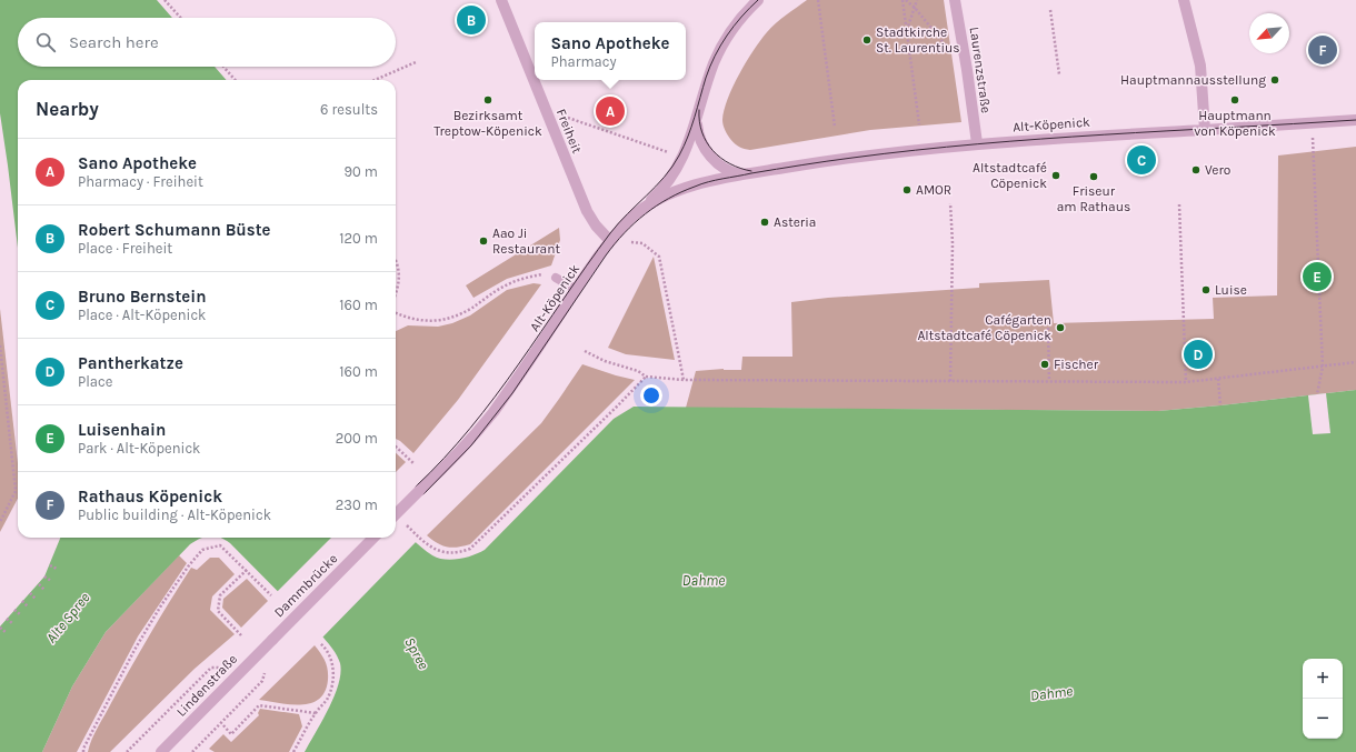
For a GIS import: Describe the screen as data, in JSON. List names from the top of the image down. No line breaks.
{"streets":{"street":["Laurenzstraße","Alt-Köpenick","Freiheit","Dammbrücke","Lindenstraße"]},"crossings":[["Laurenzstraße","Alt-Köpenick"],["Alt-Köpenick","Freiheit"],["Dammbrücke","Lindenstraße"]],"water":["Dahme","Alte Spree","Spree"],"places":["Stadtkirche St. Laurentius","Hauptmannausstellung","Bezirksamt Treptow-Köpenick","Hauptmann von Köpenick","Vero","Altstadtcafé Cöpenick","Friseur am Rathaus","AMOR","Asteria","Aao Ji Restaurant","Luise","Cafégarten Altstadtcafé Cöpenick","Fischer"],"north":"bottom left","page":{"pins":["B","F","A","C","E","D"],"search":"Search here","popup":["Sano Apotheke","Pharmacy"],"heading":["Nearby","6 results"],"list":[{"mark":"A","name":"Sano Apotheke","note":"Pharmacy · Freiheit","value":"90 m"},{"mark":"B","name":"Robert Schumann Büste","note":"Place · Freiheit","value":"120 m"},{"mark":"C","name":"Bruno Bernstein","note":"Place · Alt-Köpenick","value":"160 m"},{"mark":"D","name":"Pantherkatze","note":"Place","value":"160 m"},{"mark":"E","name":"Luisenhain","note":"Park · Alt-Köpenick","value":"200 m"},{"mark":"F","name":"Rathaus Köpenick","note":"Public building · Alt-Köpenick","value":"230 m"}],"map_buttons":["+","−"]}}
